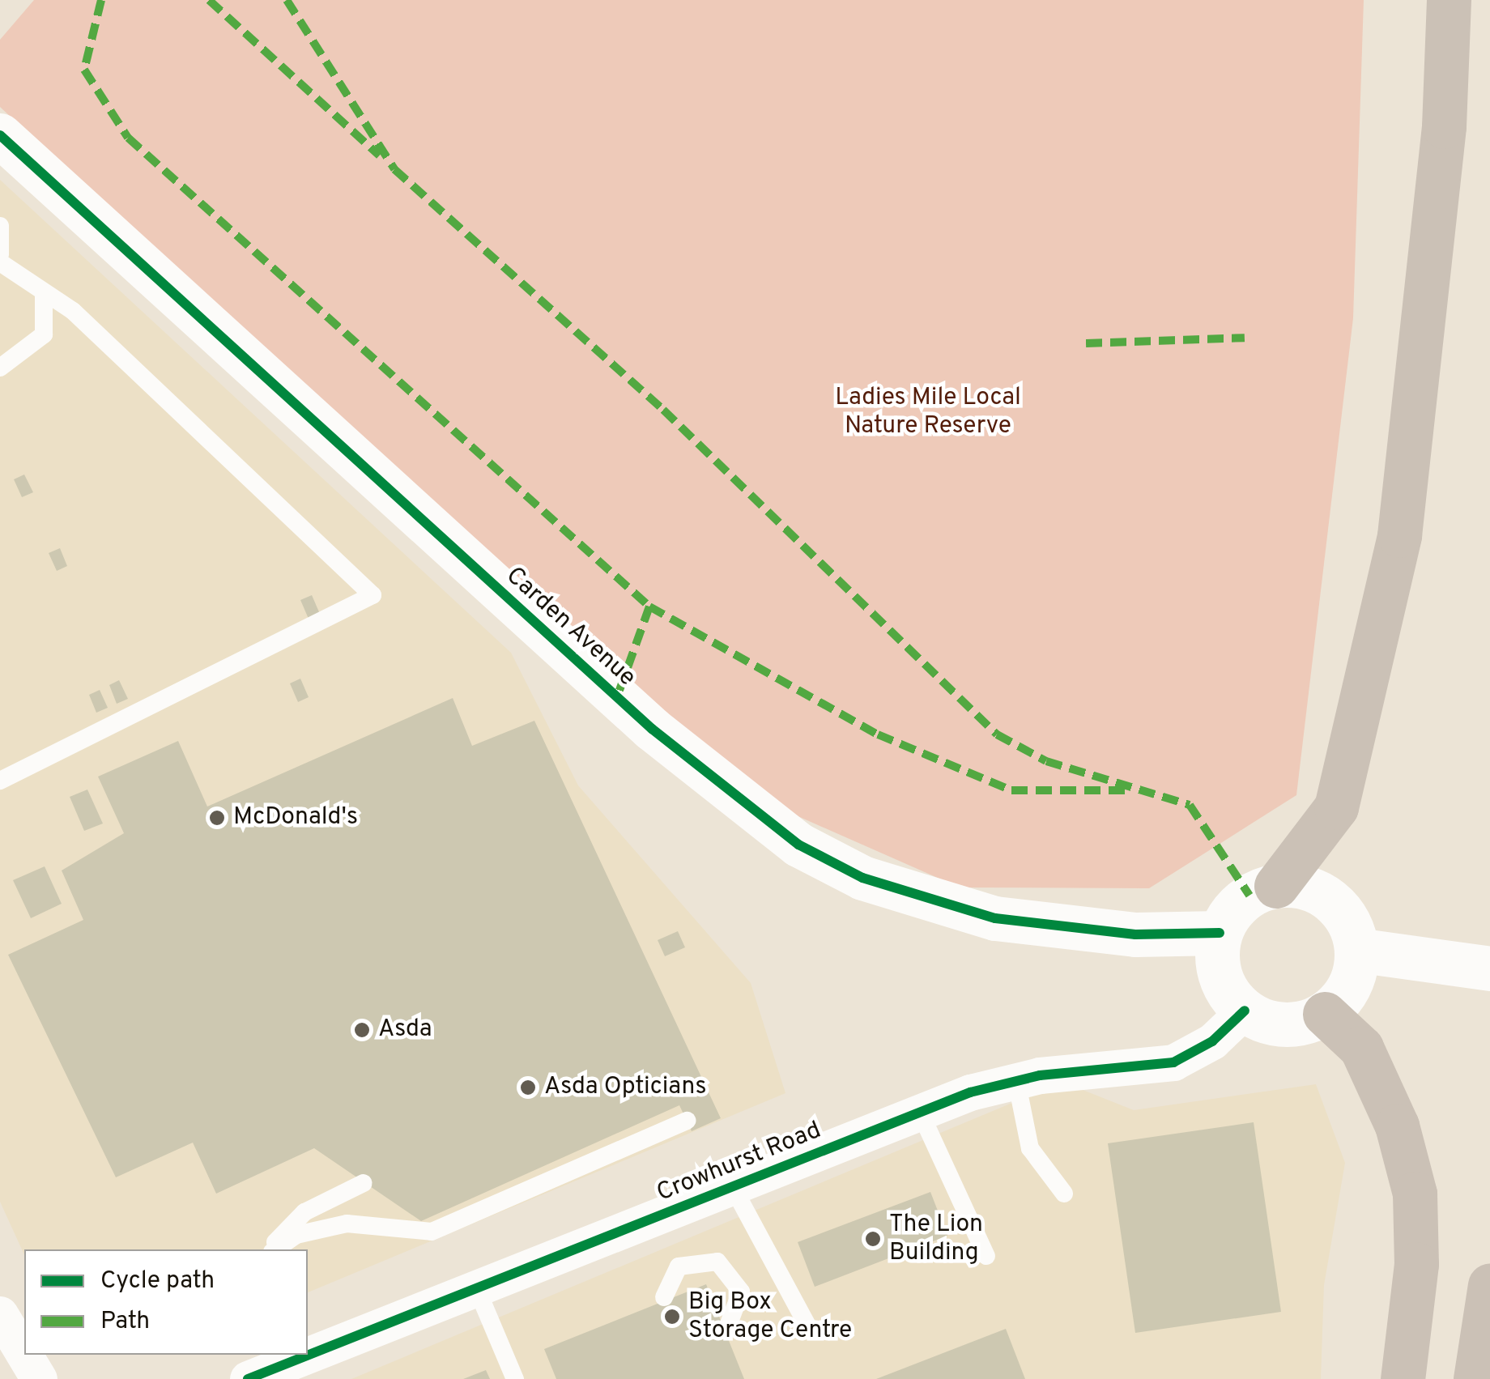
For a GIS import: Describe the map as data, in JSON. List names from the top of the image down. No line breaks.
{"streets":{"street":["Carden Avenue","Crowhurst Road"]},"crossings":[["Carden Avenue","Crowhurst Road"]],"parks":["Ladies Mile Local Nature Reserve"],"places":["McDonald's","Asda","Asda Opticians","The Lion Building","Big Box Storage Centre"],"legend":["Cycle path","Path"]}
